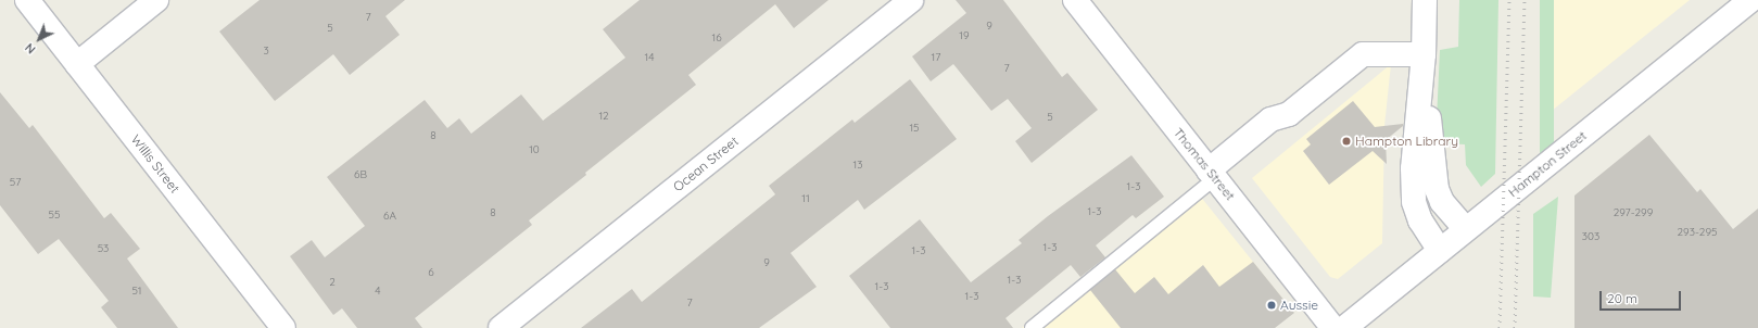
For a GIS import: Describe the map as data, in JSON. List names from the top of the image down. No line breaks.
{"streets":{"street":["Willis Street","Ocean Street","Thomas Street","Hampton Street"]},"places":["Hampton Library","Aussie"],"house_numbers":["7","9","5","19","16","3","14","17","7","12","5","15","8","10","13","6B","57","1-3","11","1-3","8","297-299","55","6A","293-295","303","1-3","53","1-3","9","6","1-3","2","1-3","51","4","1-3","7"],"scale_bar":"20 m","north":"bottom left"}
